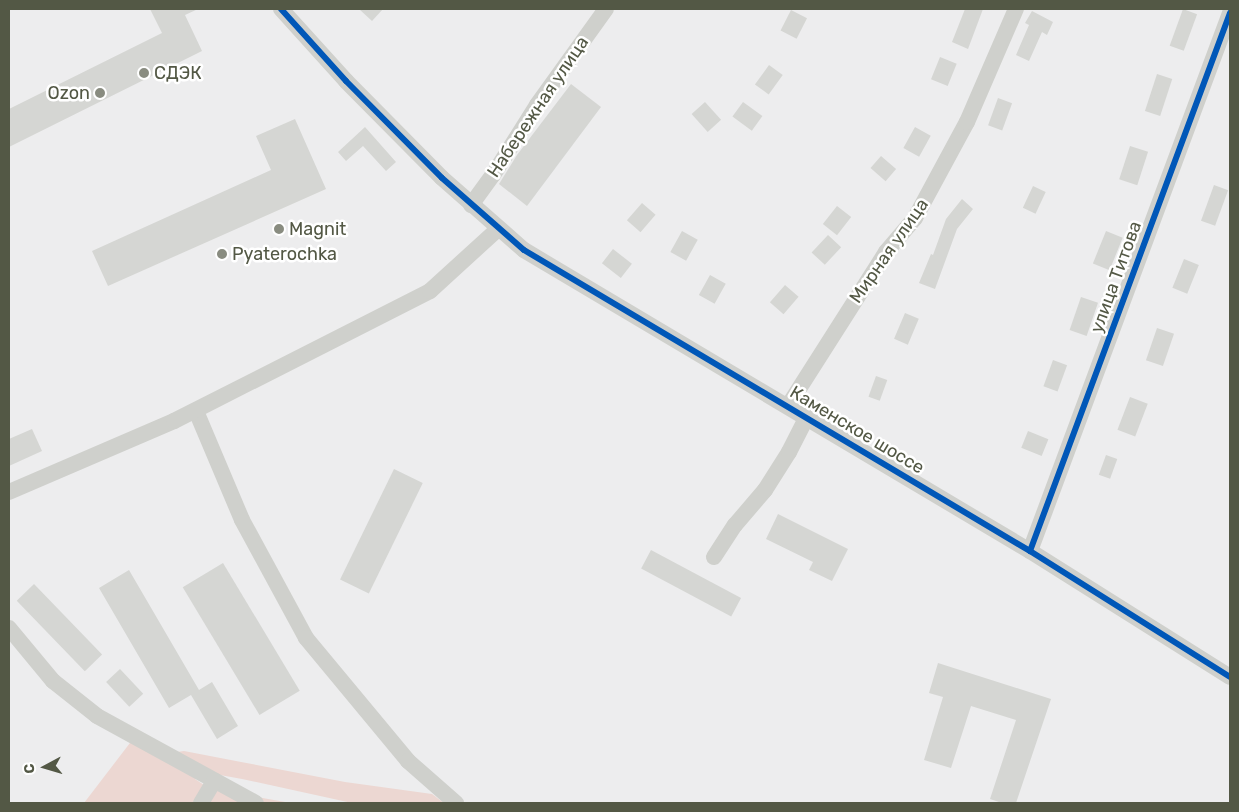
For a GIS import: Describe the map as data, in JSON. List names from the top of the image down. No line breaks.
{"streets":{"street":["Набережная улица","Мирная улица","улица Титова","Каменское шоссе"]},"crossings":[["Набережная улица","Каменское шоссе"],["Мирная улица","Каменское шоссе"],["улица Титова","Каменское шоссе"]],"places":["СДЭК","Ozon","Magnit","Pyaterochka"],"north":"left"}
